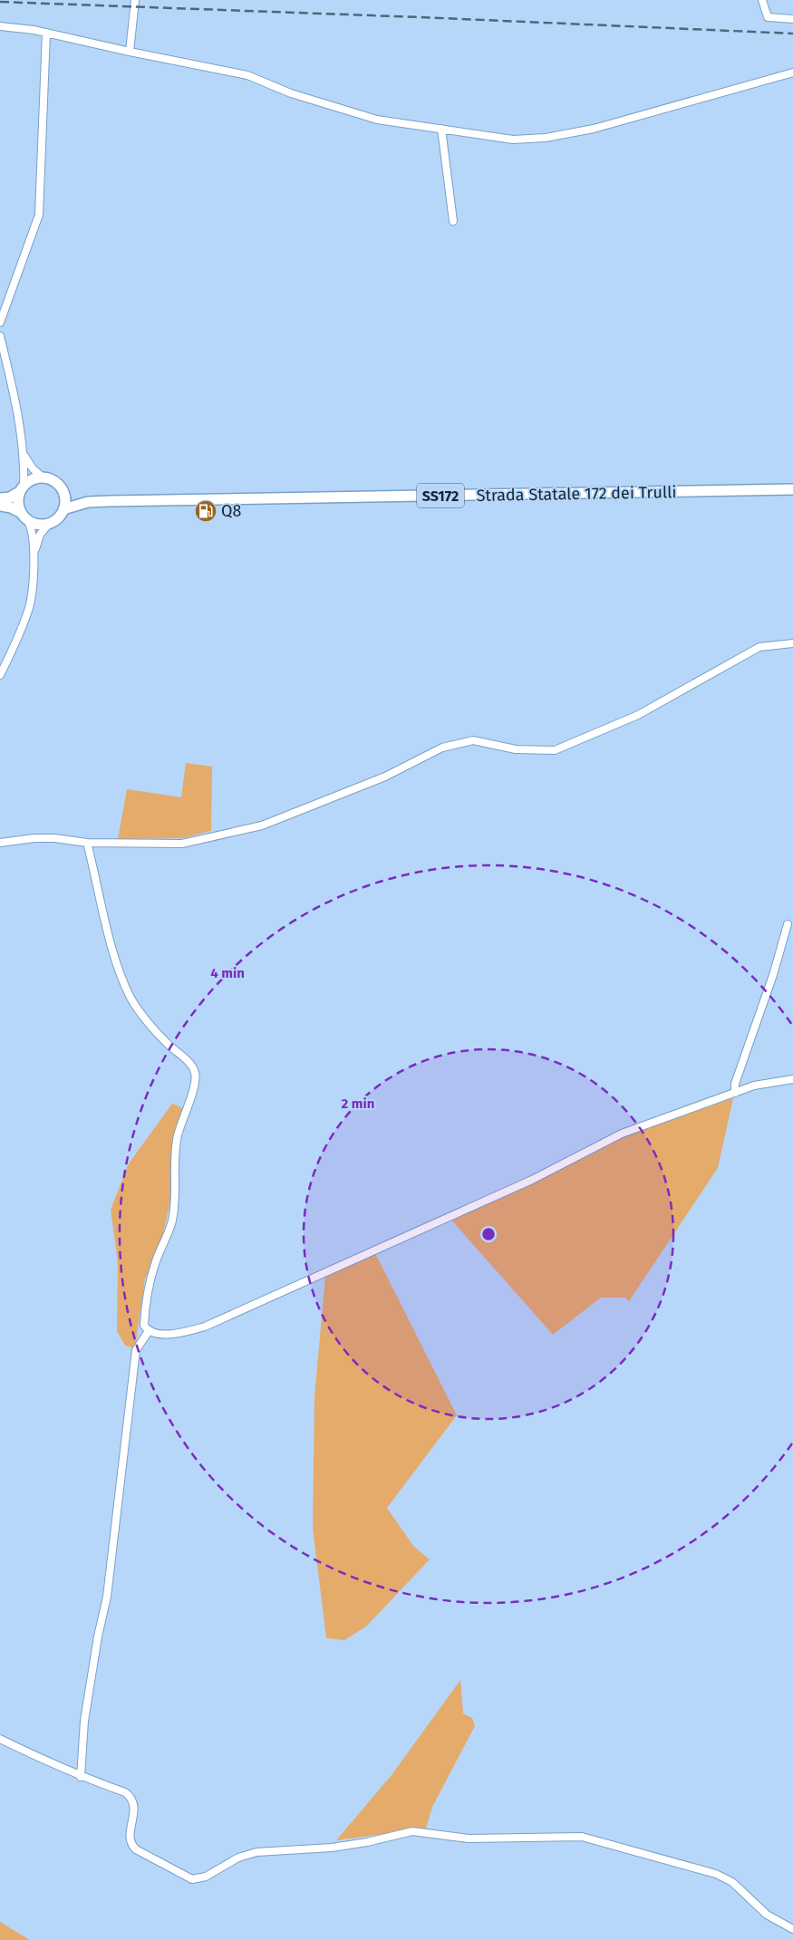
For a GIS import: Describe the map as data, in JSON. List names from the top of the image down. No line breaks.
{"streets":{"main road":["Strada Statale 172 dei Trulli","SS172"]},"places":{"fuel station":["Q8"]},"rings":["4 min","2 min"]}
